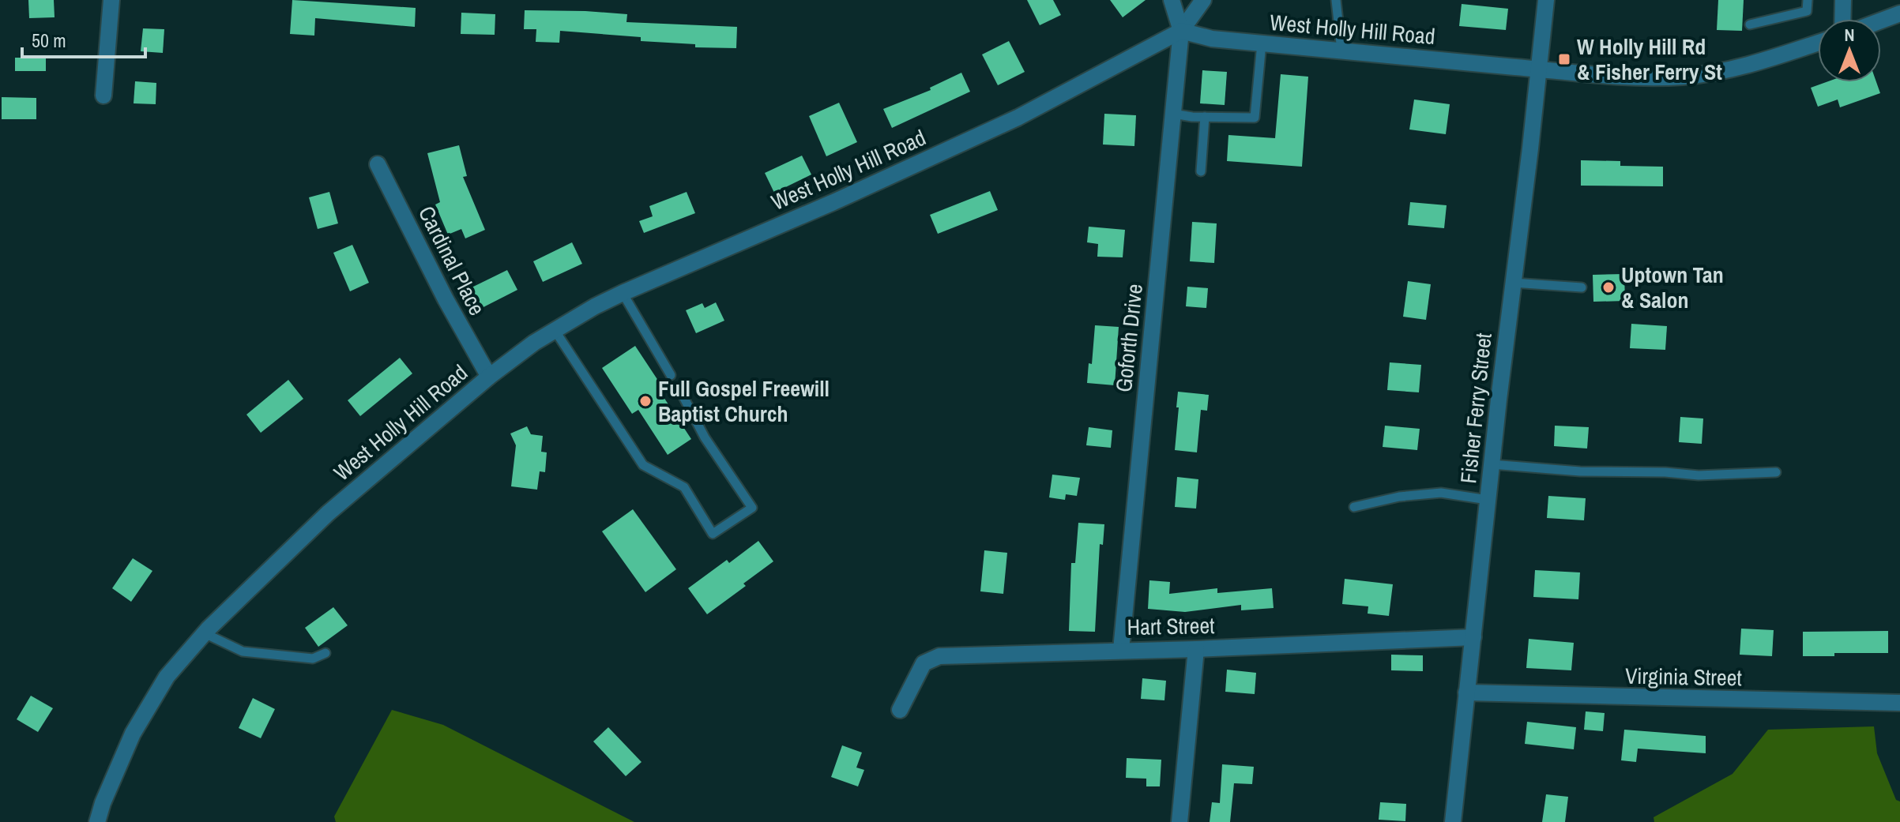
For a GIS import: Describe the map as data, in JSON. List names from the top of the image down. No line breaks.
{"streets":{"street":["West Holly Hill Road","Cardinal Place","Goforth Drive","Fisher Ferry Street","Hart Street","Virginia Street"]},"crossings":[["West Holly Hill Road","Cardinal Place"],["West Holly Hill Road","Goforth Drive"],["West Holly Hill Road","Fisher Ferry Street"],["Goforth Drive","Hart Street"],["Fisher Ferry Street","Hart Street"],["Fisher Ferry Street","Virginia Street"]],"places":{"transit":["W Holly Hill Rd & Fisher Ferry St"],"other":["Uptown Tan & Salon","Full Gospel Freewill Baptist Church"]},"scale_bar":"50 m","north":"top"}
